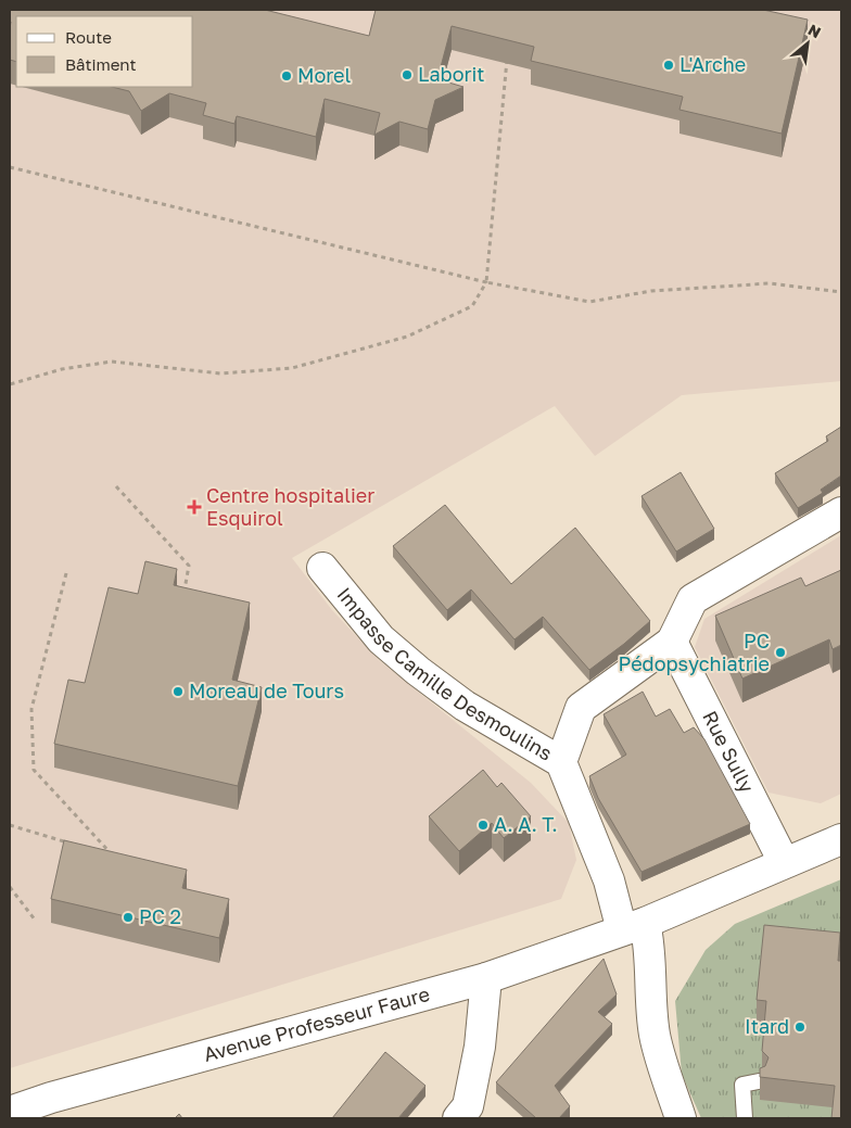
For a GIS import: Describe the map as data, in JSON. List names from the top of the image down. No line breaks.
{"streets":{"street":["Impasse Camille Desmoulins","Rue Sully","Avenue Professeur Faure"]},"crossings":[["Impasse Camille Desmoulins","Avenue Professeur Faure"],["Rue Sully","Avenue Professeur Faure"]],"places":{"other":["L'Arche","Laborit","Morel","PC Pédopsychiatrie","Moreau de Tours","A. A. T.","PC 2","Itard"],"health":["Centre hospitalier Esquirol"]},"legend":["Route","Bâtiment"],"north":"top right"}
